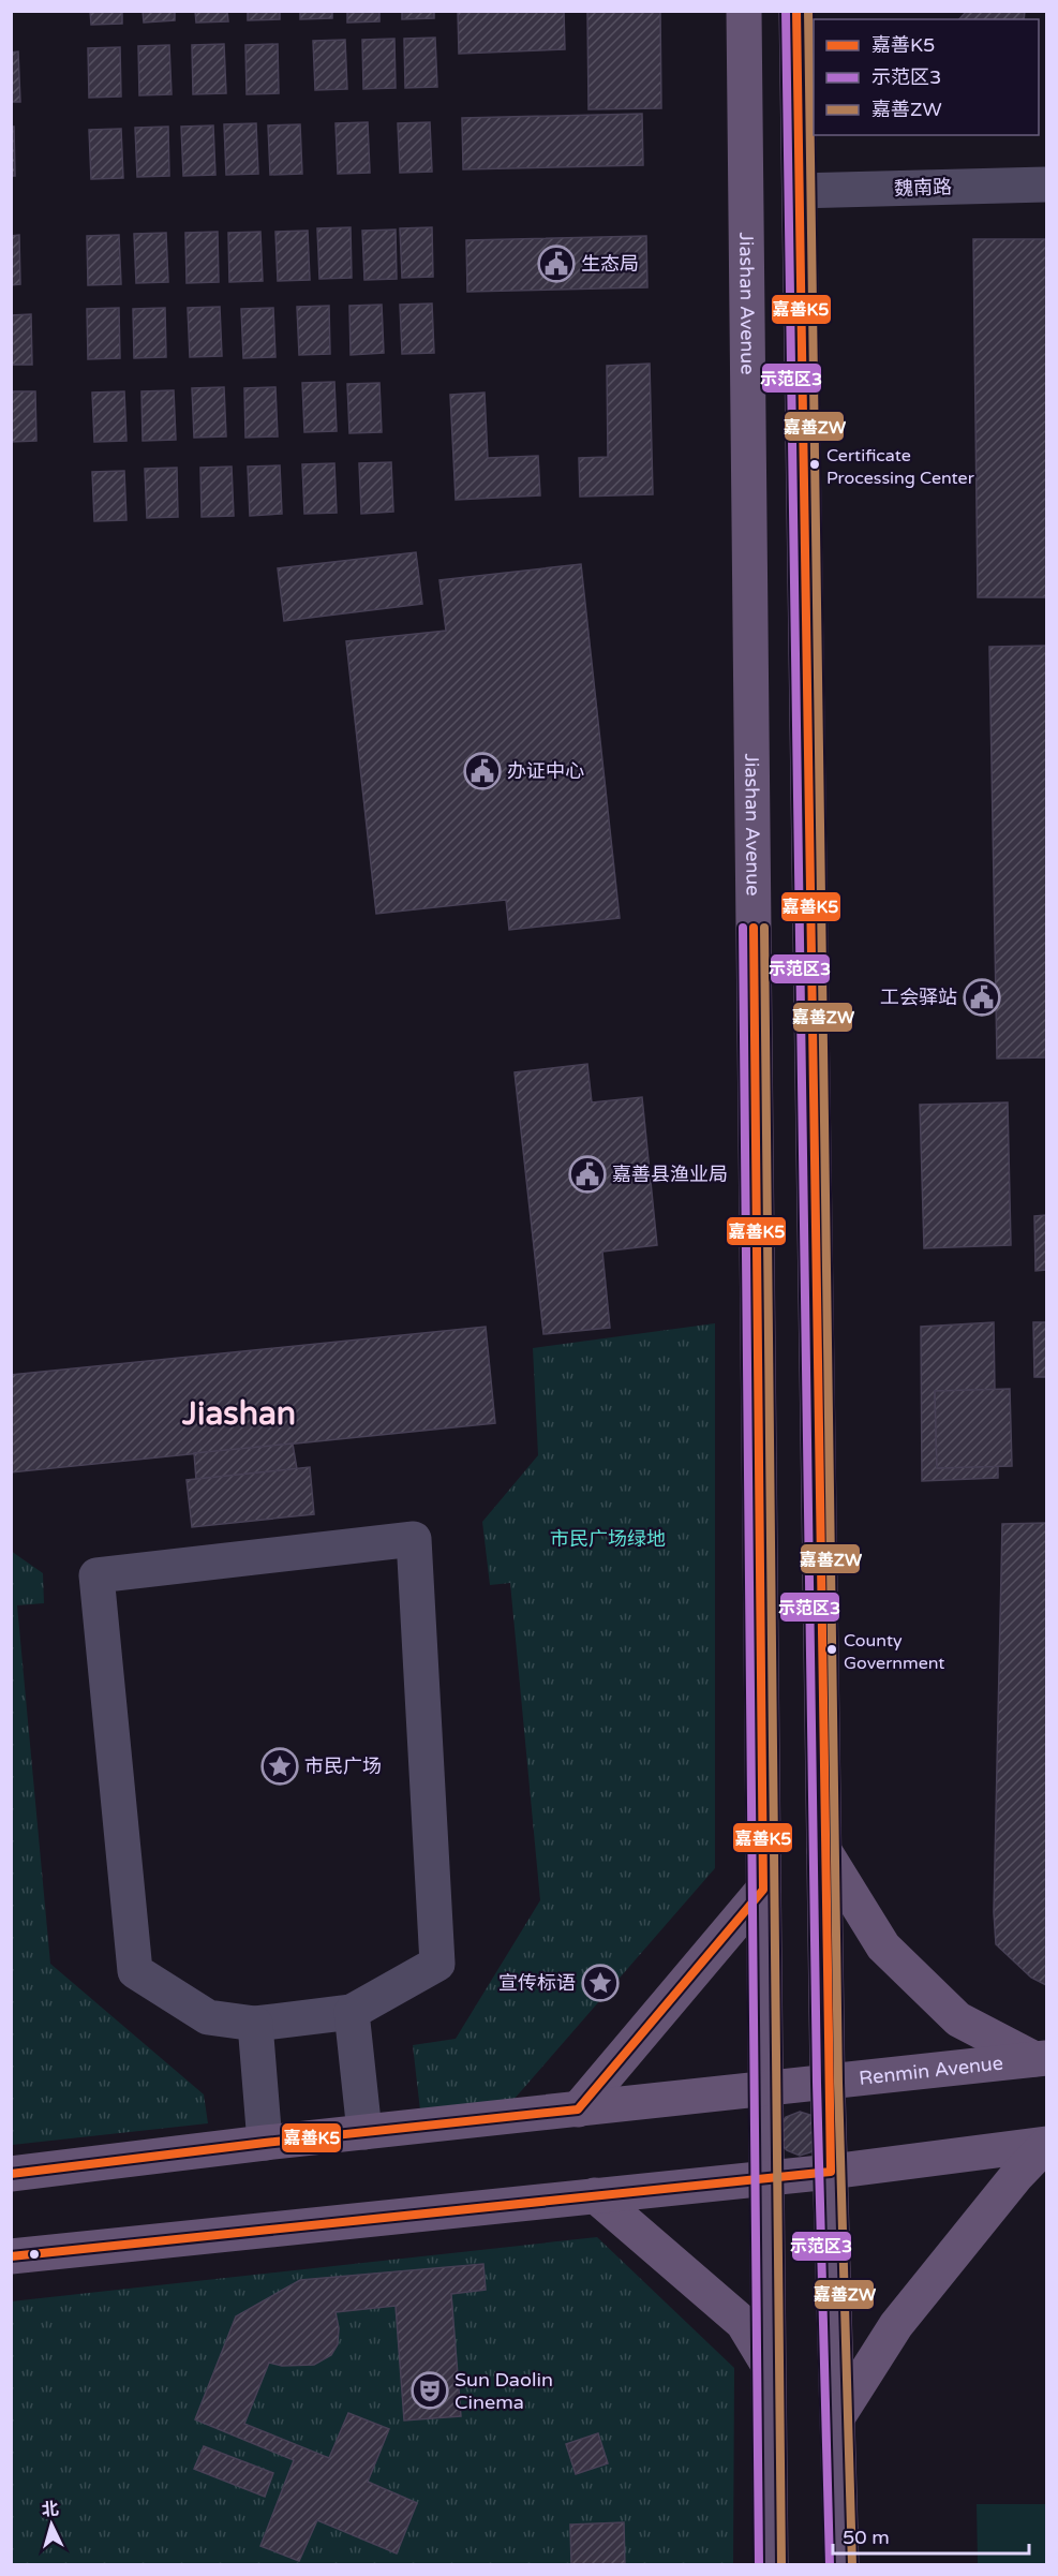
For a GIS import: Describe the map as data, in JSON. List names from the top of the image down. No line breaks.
{"streets":{"main road":["Jiashan Avenue","Renmin Avenue"],"lane":["魏南路"]},"crossings":[["Jiashan Avenue","Renmin Avenue"]],"districts":["Jiashan"],"parks":["市民广场绿地"],"places":{"public building":["生态局","办证中心","工会驿站","嘉善县渔业局"],"other":["Certificate Processing Center","County Government"],"place":["市民广场","宣传标语"],"theatre":["Sun Daolin Cinema"]},"lines":["transit line 嘉善K5","transit line 示范区3","transit line 嘉善ZW"],"legend":["嘉善K5","示范区3","嘉善ZW"],"scale_bar":"50 m","north":"top"}
